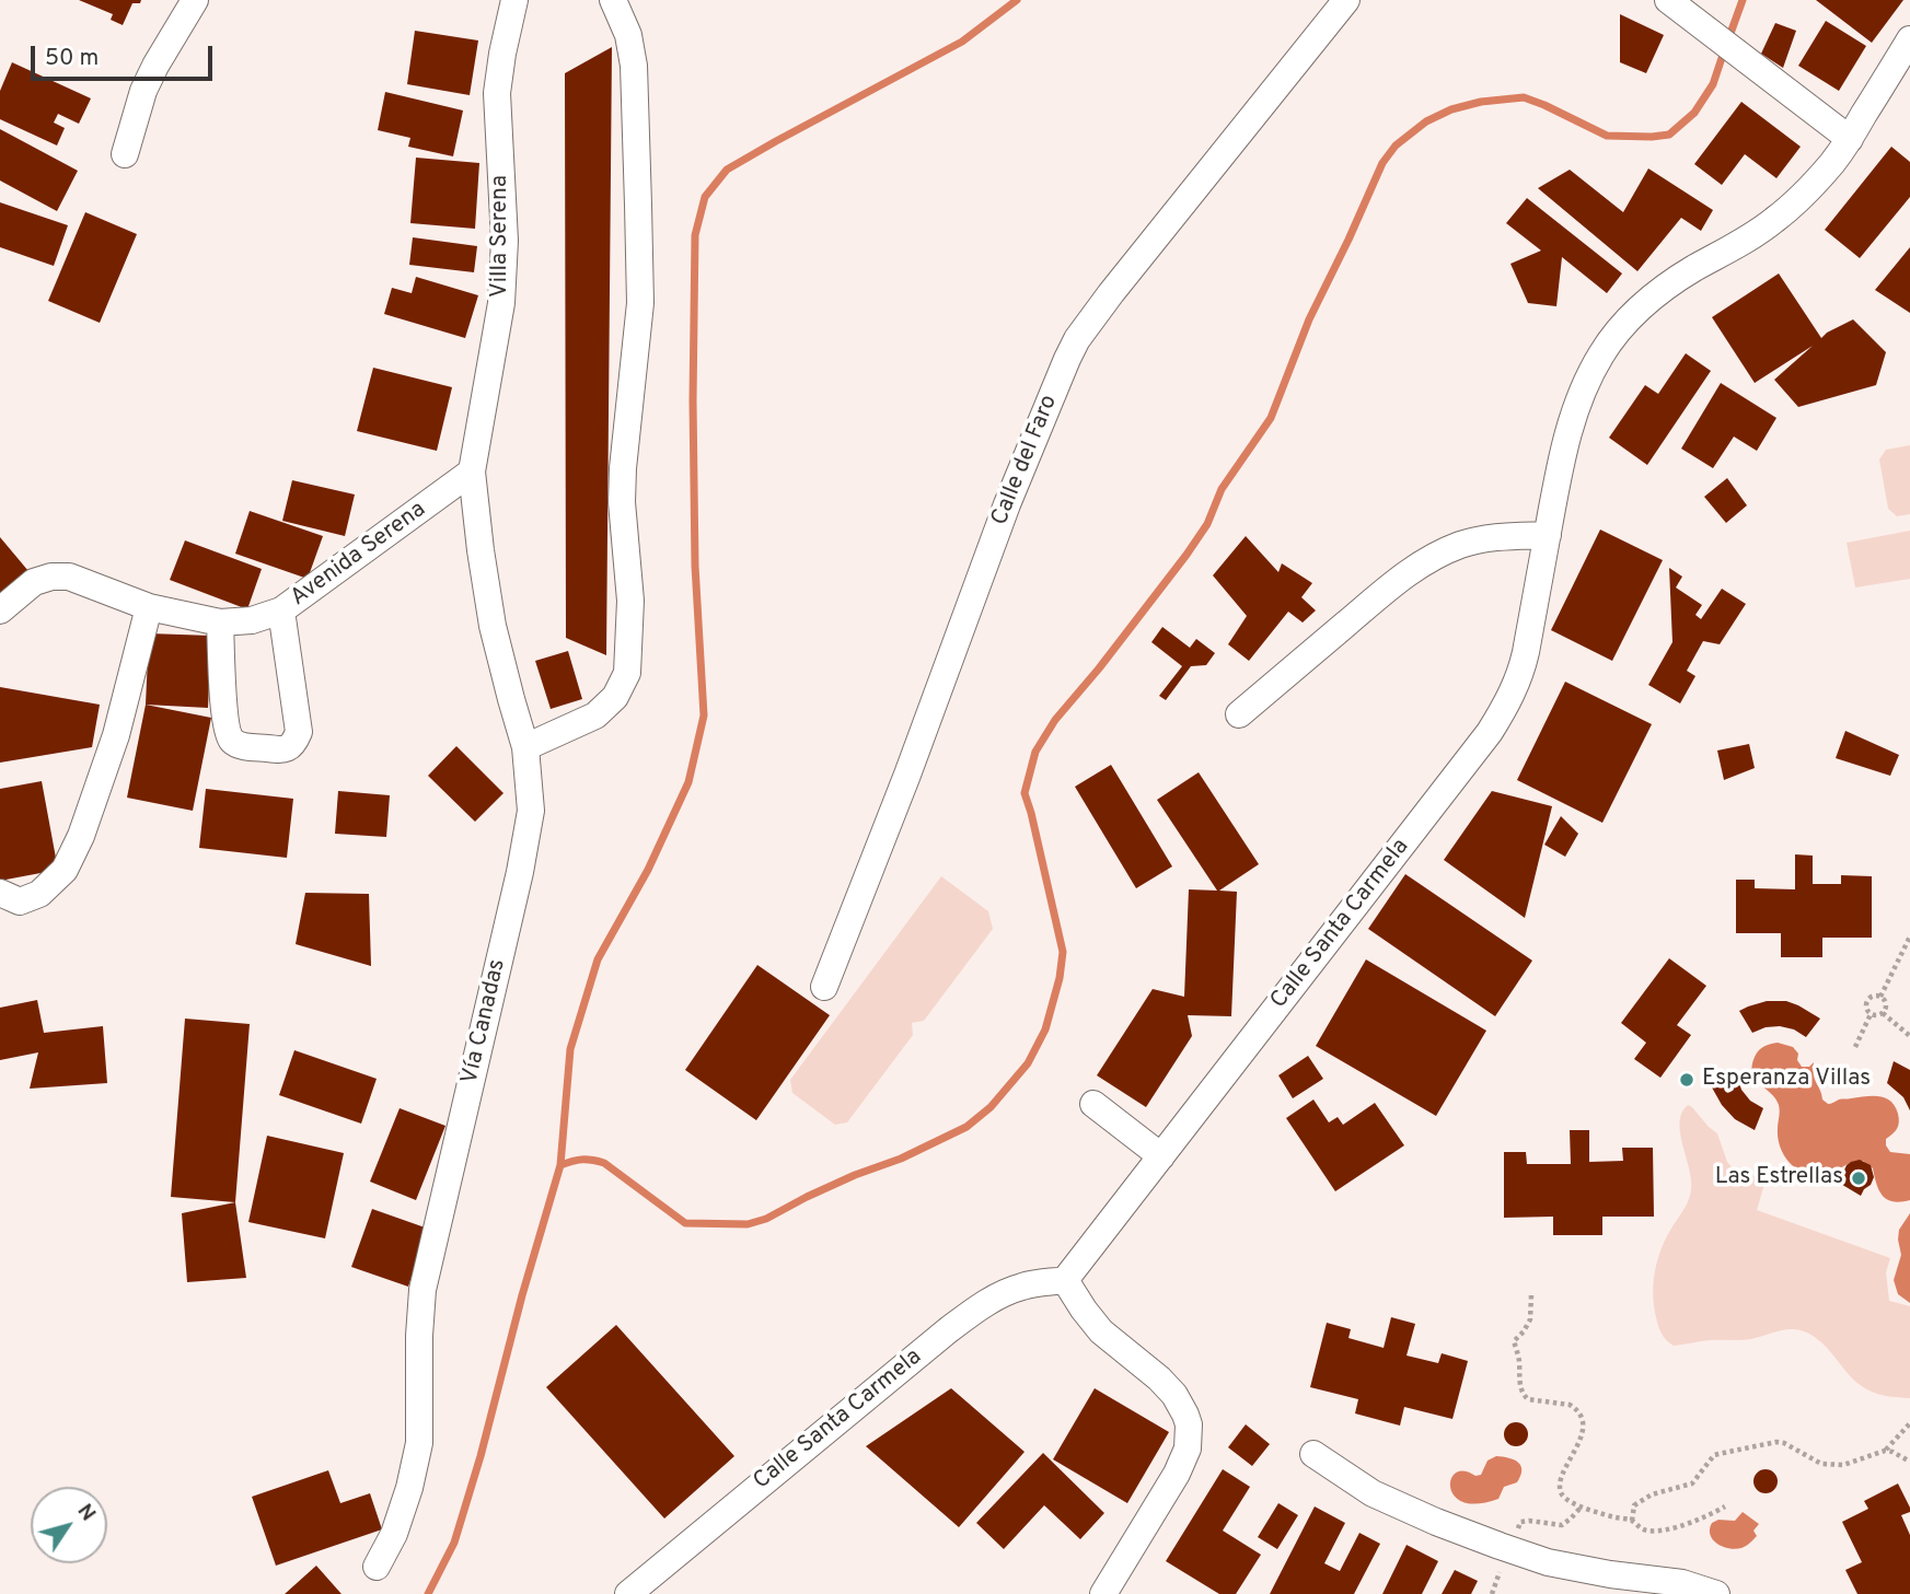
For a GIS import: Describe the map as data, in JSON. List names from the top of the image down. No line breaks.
{"streets":{"street":["Villa Serena","Calle del Faro","Avenida Serena","Calle Santa Carmela","Vía Canadas"]},"crossings":[["Villa Serena","Avenida Serena"],["Villa Serena","Vía Canadas"],["Avenida Serena","Vía Canadas"]],"places":["Esperanza Villas","Las Estrellas"],"scale_bar":"50 m","north":"top right"}
